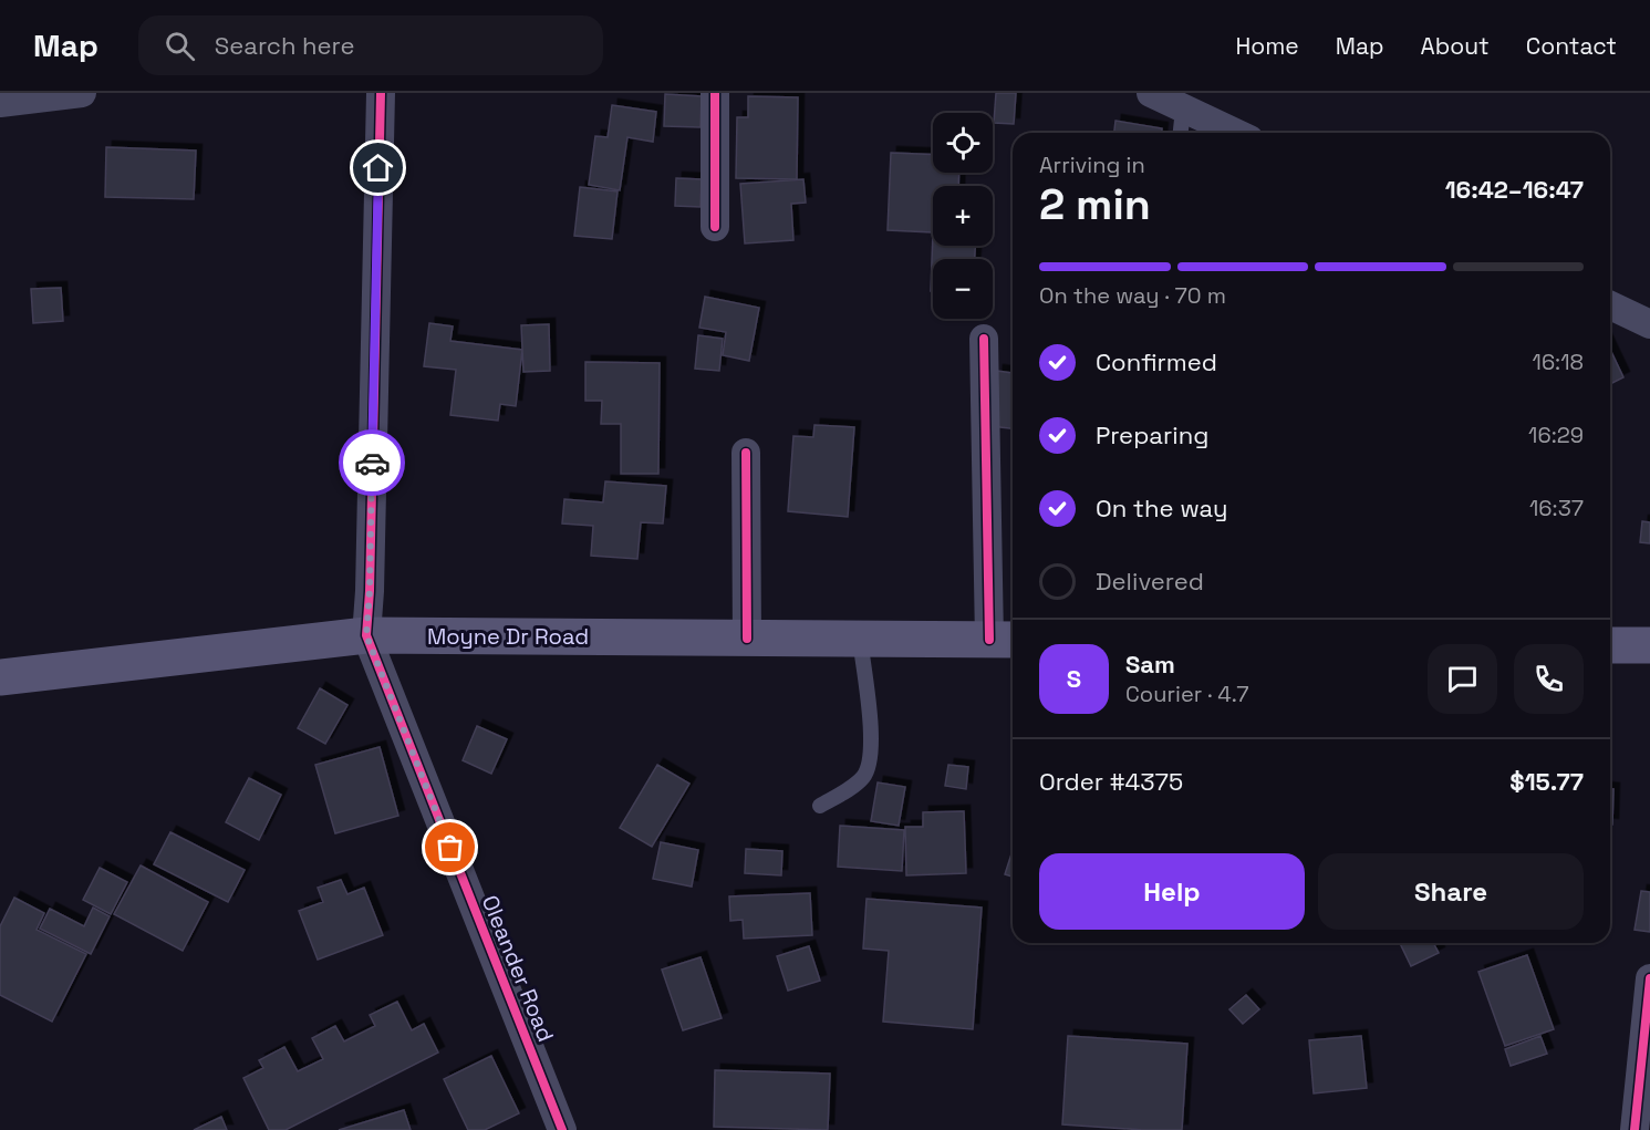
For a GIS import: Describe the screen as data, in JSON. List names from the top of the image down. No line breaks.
{"streets":{"main road":["Moyne Dr Road"],"street":["Oleander Road"]},"crossings":[["Moyne Dr Road","Oleander Road"]],"page":{"header":"Map","search":"Search here","nav":["Home","Map","About","Contact"],"map_buttons":["+","−"],"heading":["2 min","Arriving in","16:42–16:47"],"panel":["Sam","Courier · 4.7","Order #4375","$15.77"],"bar":"On the way · 70 m","list":[["Confirmed","16:18"],["Preparing","16:29"],["On the way","16:37"],"Delivered"],"round":"S","buttons":["Help","Share"]}}
